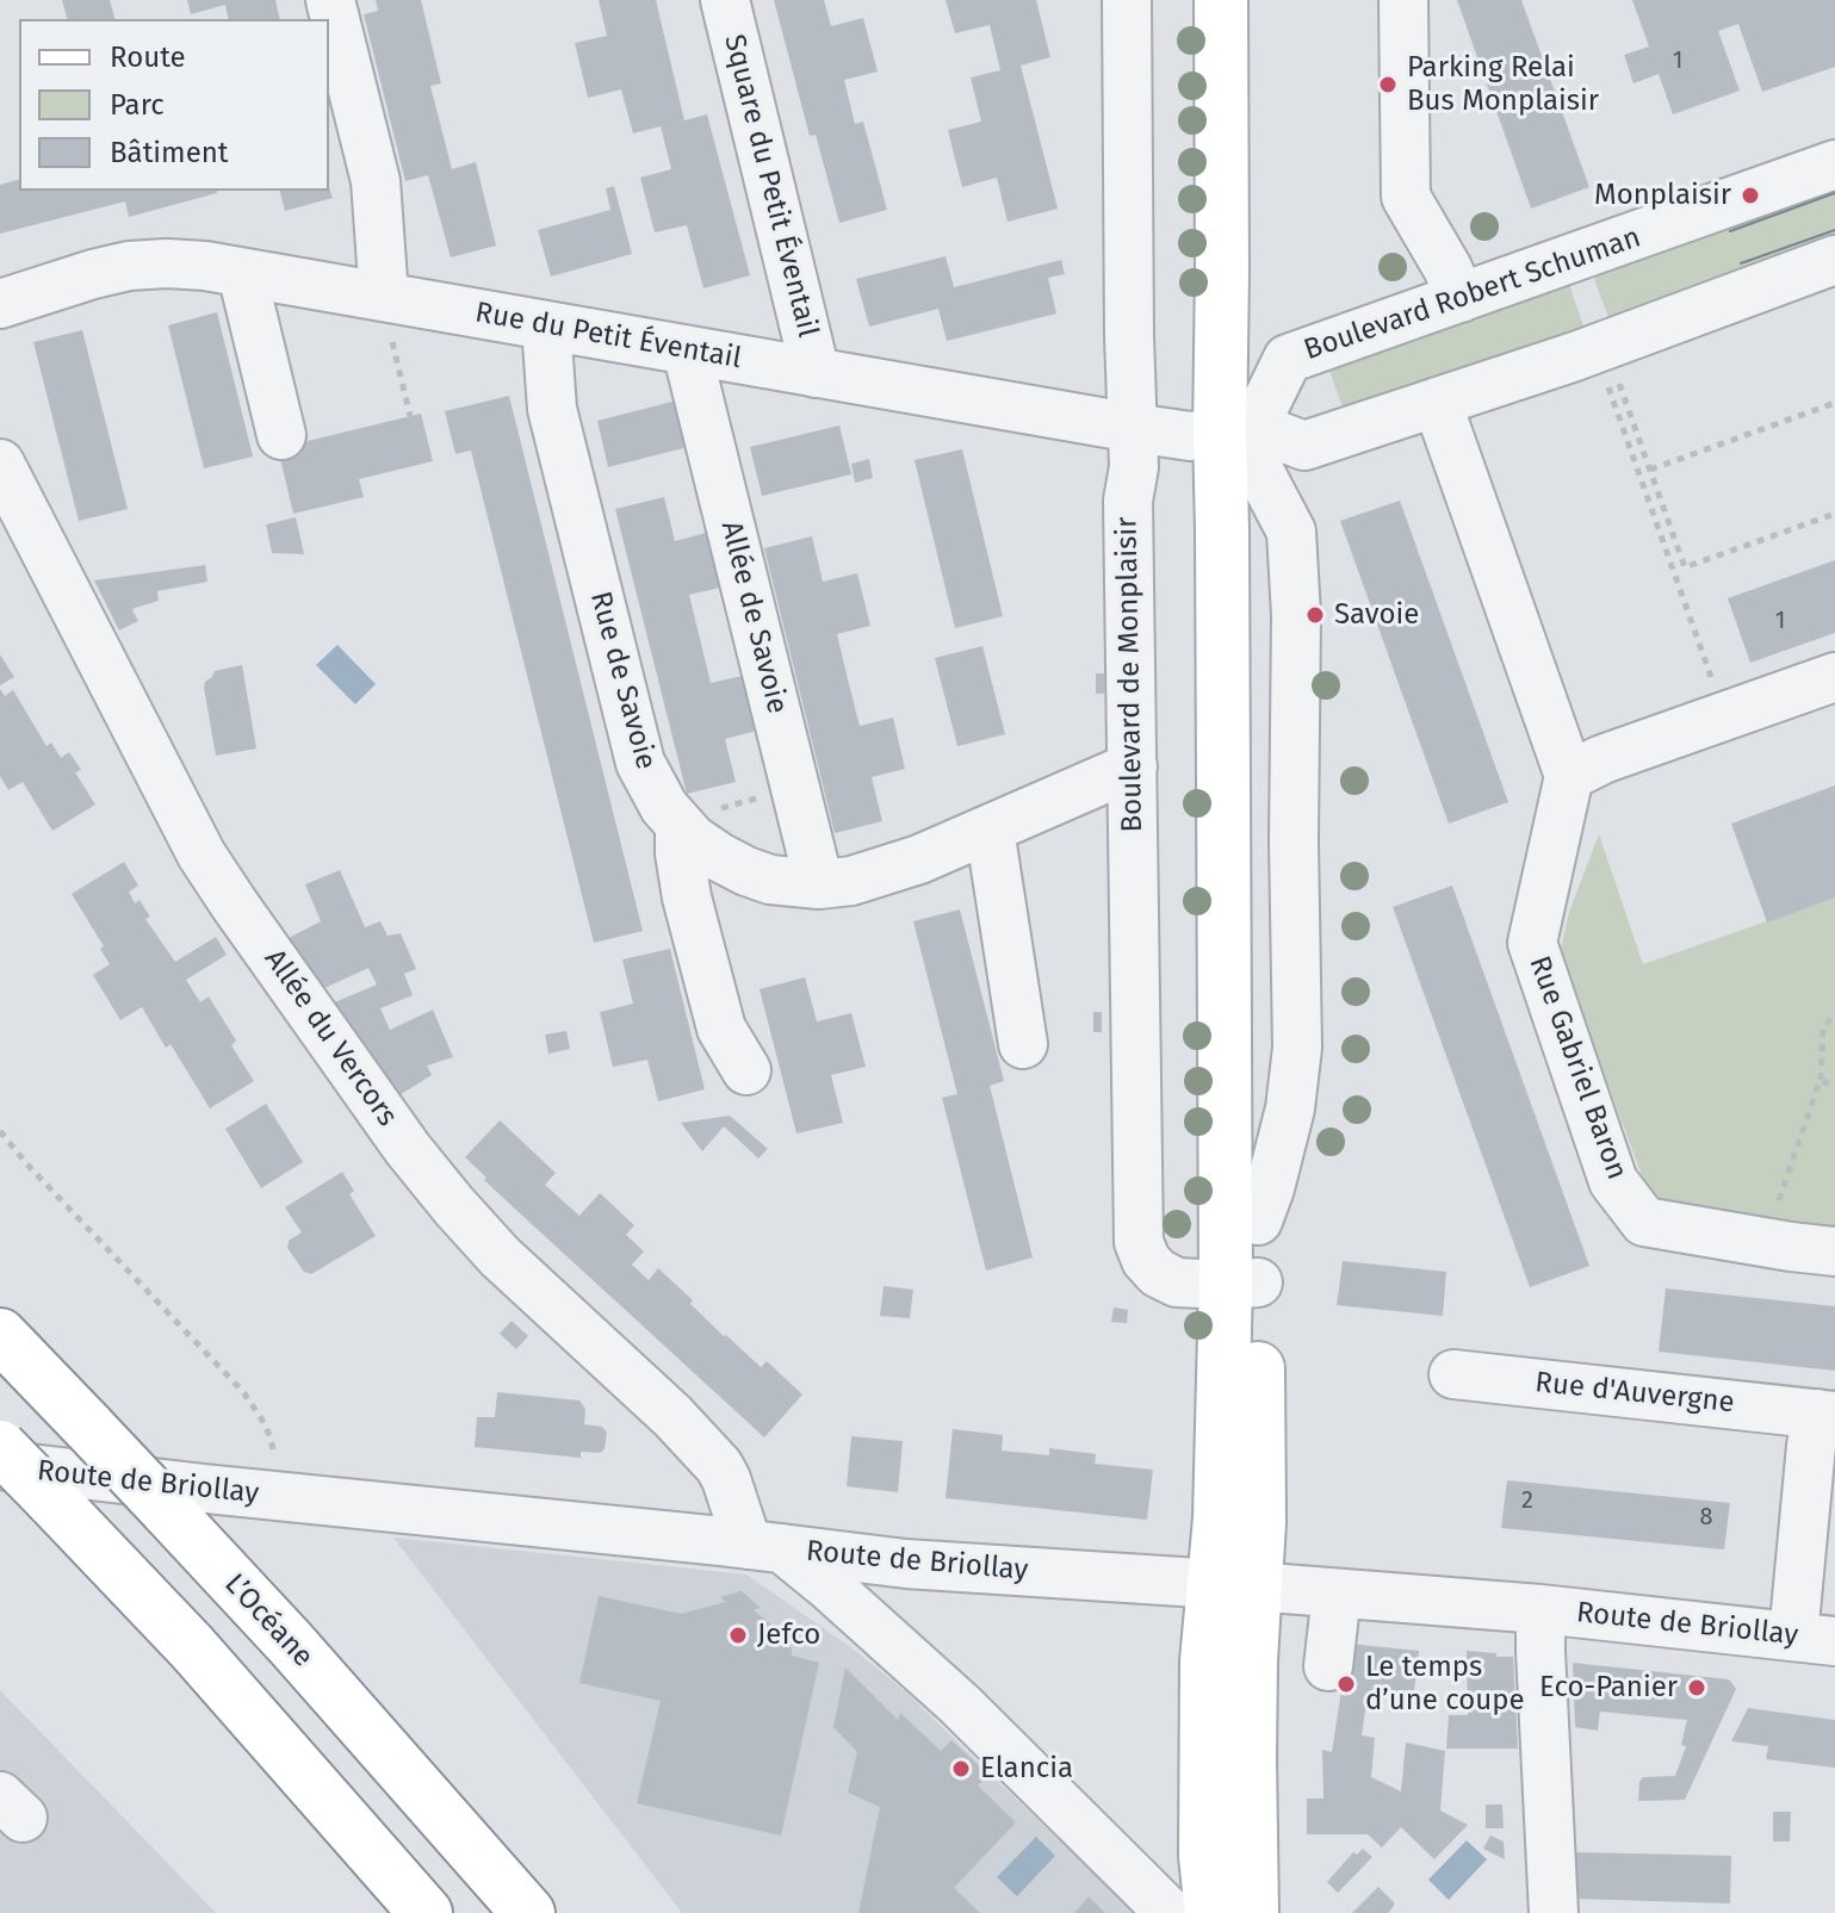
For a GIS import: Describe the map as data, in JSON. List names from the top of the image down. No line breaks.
{"streets":{"main road":["L’Océane"],"street":["Square du Petit Éventail","Boulevard Robert Schuman","Rue du Petit Éventail","Allée de Savoie","Boulevard de Monplaisir","Rue de Savoie","Allée du Vercors","Rue Gabriel Baron","Rue d'Auvergne","Route de Briollay"]},"crossings":[["Square du Petit Éventail","Rue du Petit Éventail"],["Boulevard Robert Schuman","Rue du Petit Éventail"],["Rue du Petit Éventail","Allée de Savoie"],["Rue du Petit Éventail","Boulevard de Monplaisir"],["Rue du Petit Éventail","Rue de Savoie"],["Allée de Savoie","Rue de Savoie"],["Boulevard de Monplaisir","Rue de Savoie"],["Allée du Vercors","Route de Briollay"],["Rue d'Auvergne","Route de Briollay"]],"places":["Parking Relai Bus Monplaisir","Monplaisir","Savoie","Jefco","Le temps d’une coupe","Eco-Panier","Elancia"],"house_numbers":["1","1","2","8"],"legend":["Route","Parc","Bâtiment"]}
